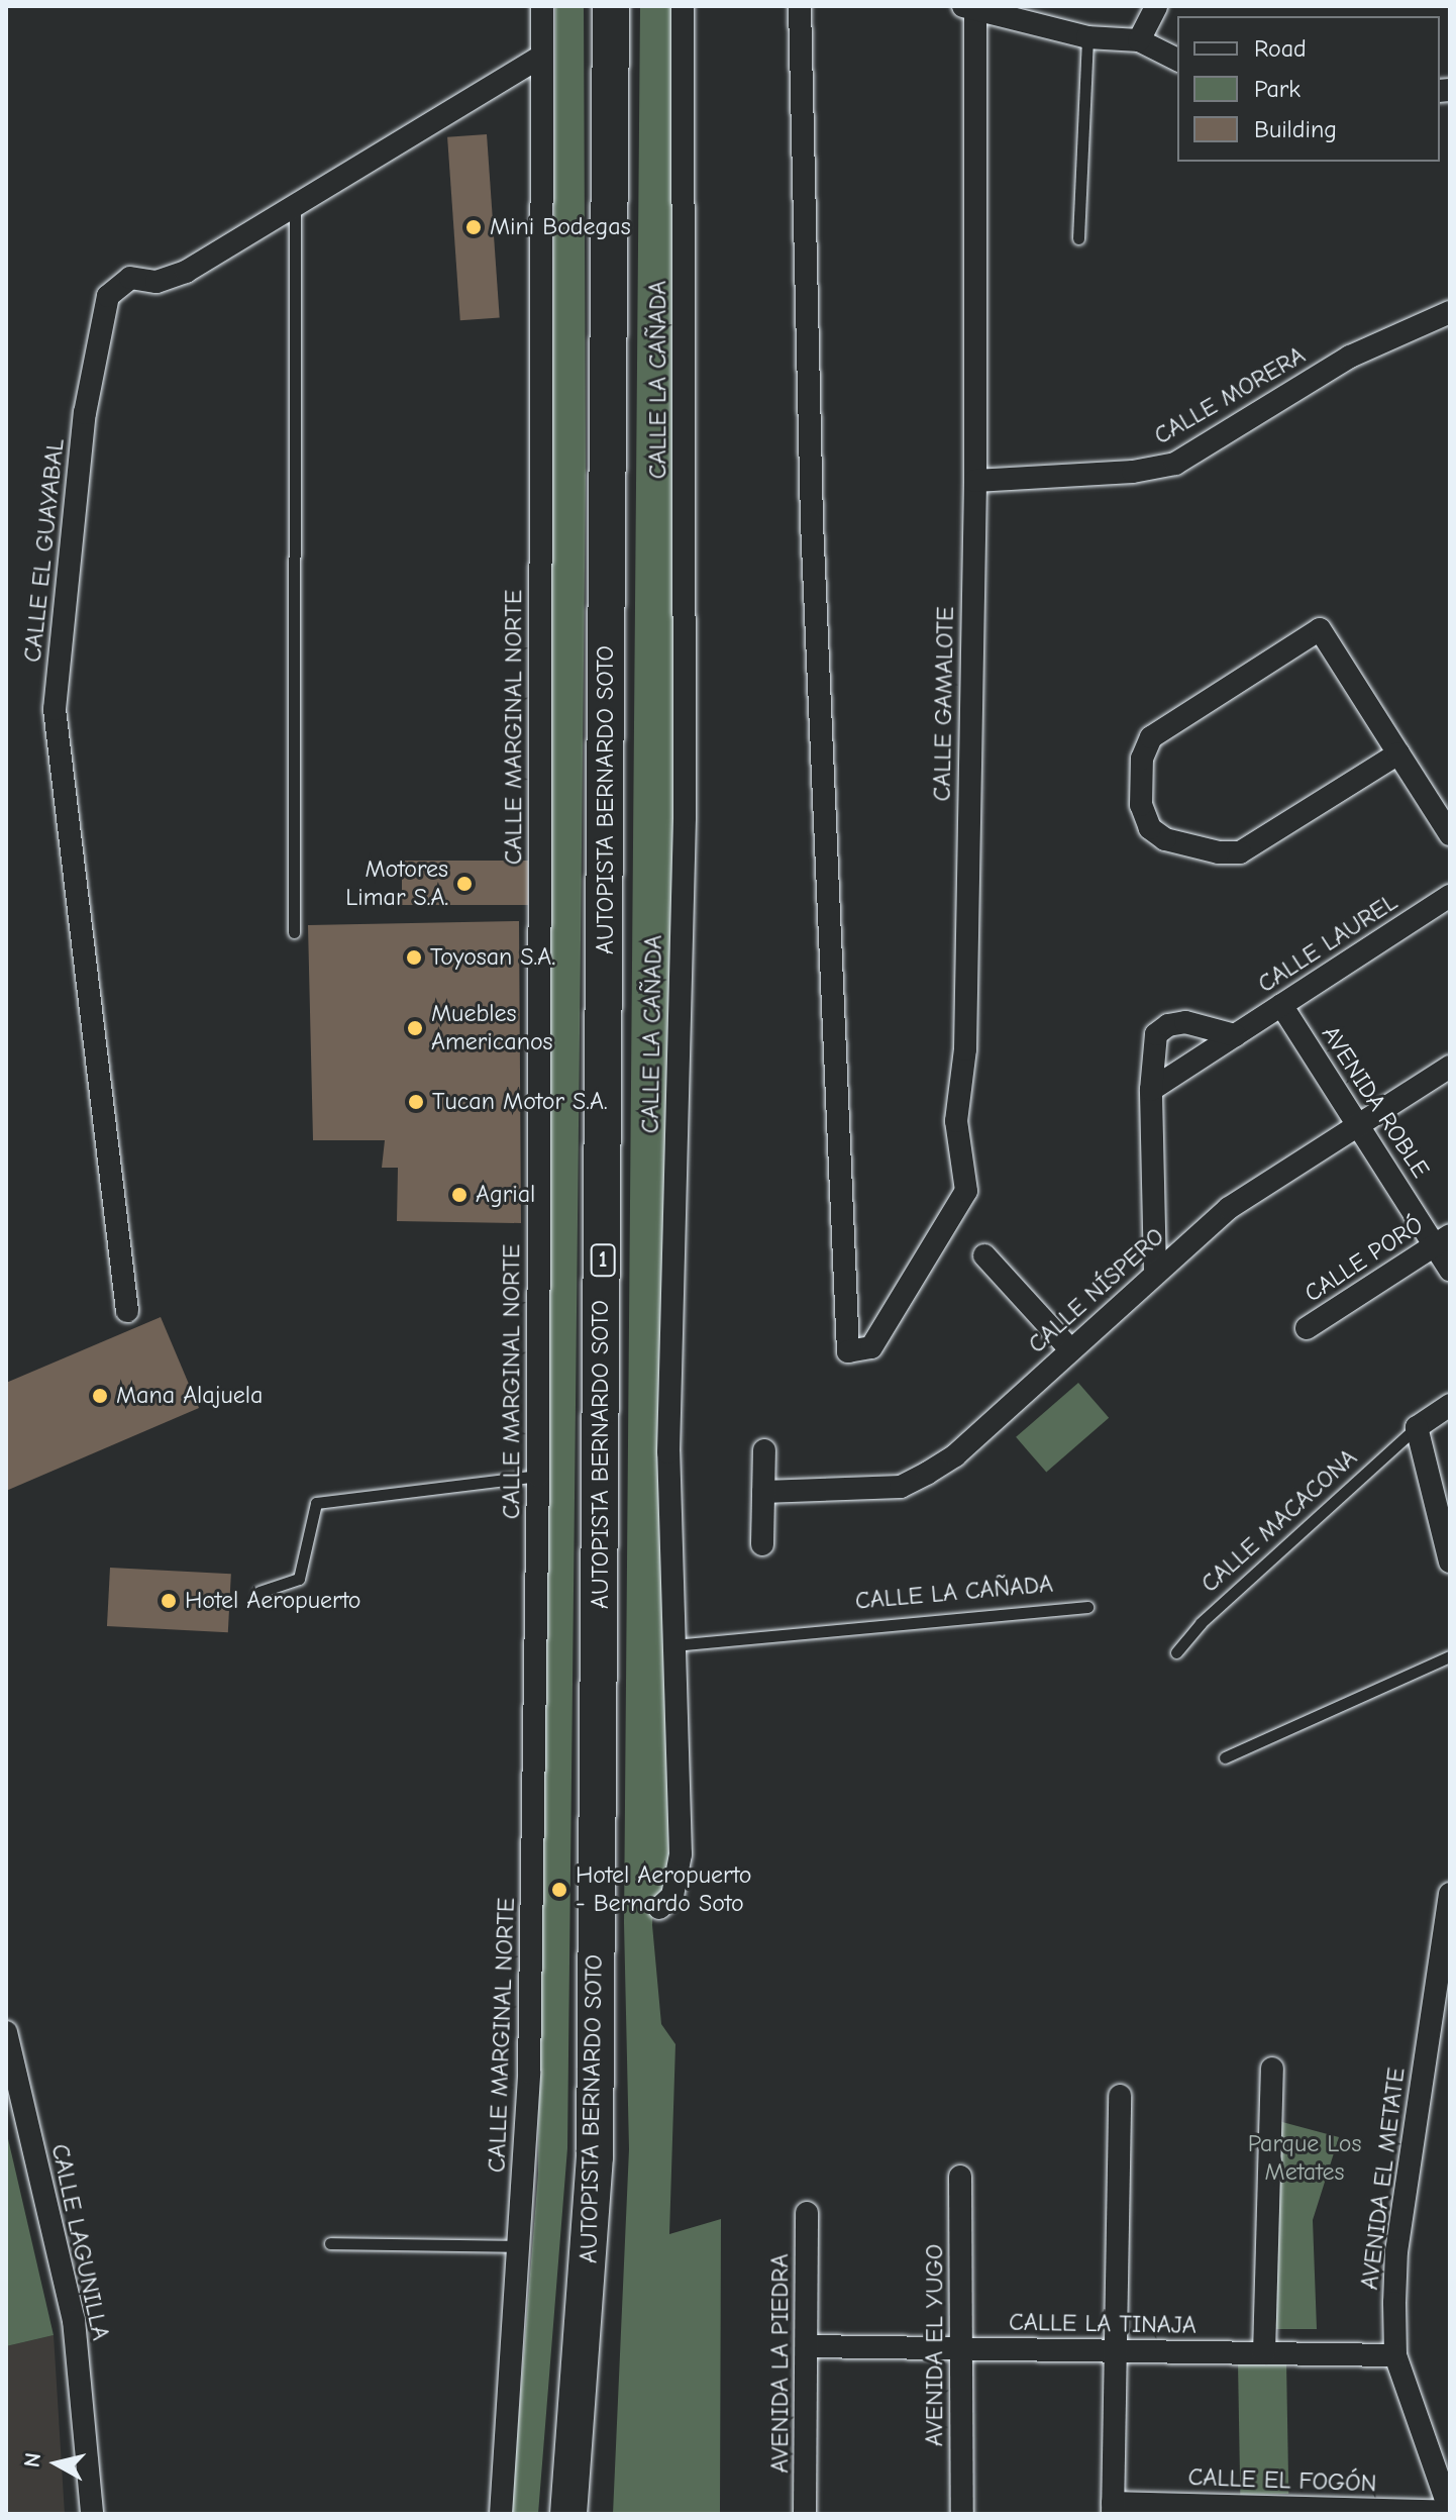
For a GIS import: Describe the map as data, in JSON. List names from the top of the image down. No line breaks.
{"streets":{"highway":["AUTOPISTA BERNARDO SOTO","1"],"street":["CALLE LA CAÑADA","CALLE MORERA","CALLE EL GUAYABAL","CALLE GAMALOTE","CALLE MARGINAL NORTE","CALLE LAUREL","AVENIDA ROBLE","CALLE PORÓ","CALLE NÍSPERO","AVENIDA EL METATE","CALLE LAGUNILLA","CALLE LA TINAJA","AVENIDA EL YUGO","AVENIDA LA PIEDRA","CALLE EL FOGÓN"],"lane":["CALLE MACACONA"]},"crossings":[["CALLE MORERA","CALLE GAMALOTE"],["CALLE EL GUAYABAL","CALLE MARGINAL NORTE"],["CALLE LAUREL","AVENIDA ROBLE"],["AVENIDA ROBLE","CALLE PORÓ"],["AVENIDA ROBLE","CALLE NÍSPERO"],["AVENIDA EL METATE","CALLE LA TINAJA"],["AVENIDA EL METATE","CALLE EL FOGÓN"],["CALLE LA TINAJA","AVENIDA EL YUGO"],["CALLE LA TINAJA","AVENIDA LA PIEDRA"]],"parks":["Parque Los Metates"],"places":["Mini Bodegas","Motores Limar S.A.","Toyosan S.A.","Muebles Americanos","Tucan Motor S.A.","Agrial","Mana Alajuela","Hotel Aeropuerto","Hotel Aeropuerto - Bernardo Soto"],"legend":["Road","Park","Building"],"north":"left"}
